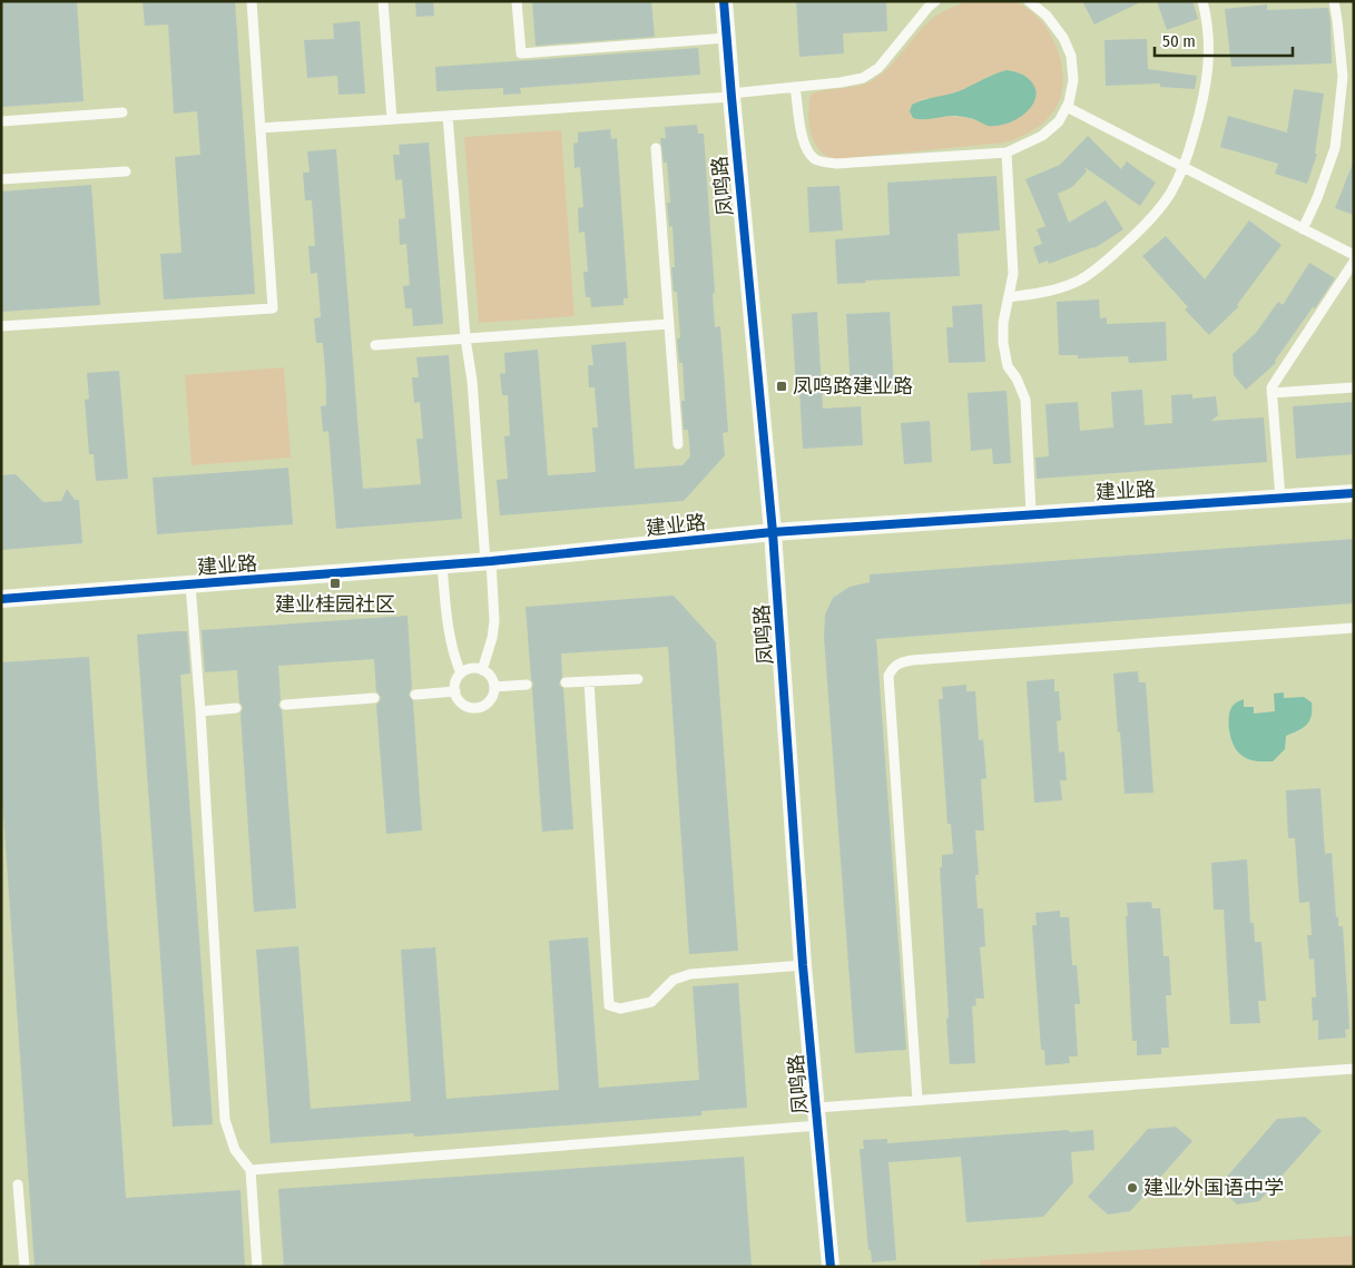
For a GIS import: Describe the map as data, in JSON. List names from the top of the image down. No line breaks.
{"streets":{"street":["凤鸣路","建业路"]},"crossings":[["凤鸣路","建业路"]],"places":{"transit":["凤鸣路建业路","建业桂园社区"],"other":["建业外国语中学"]},"scale_bar":"50 m"}
